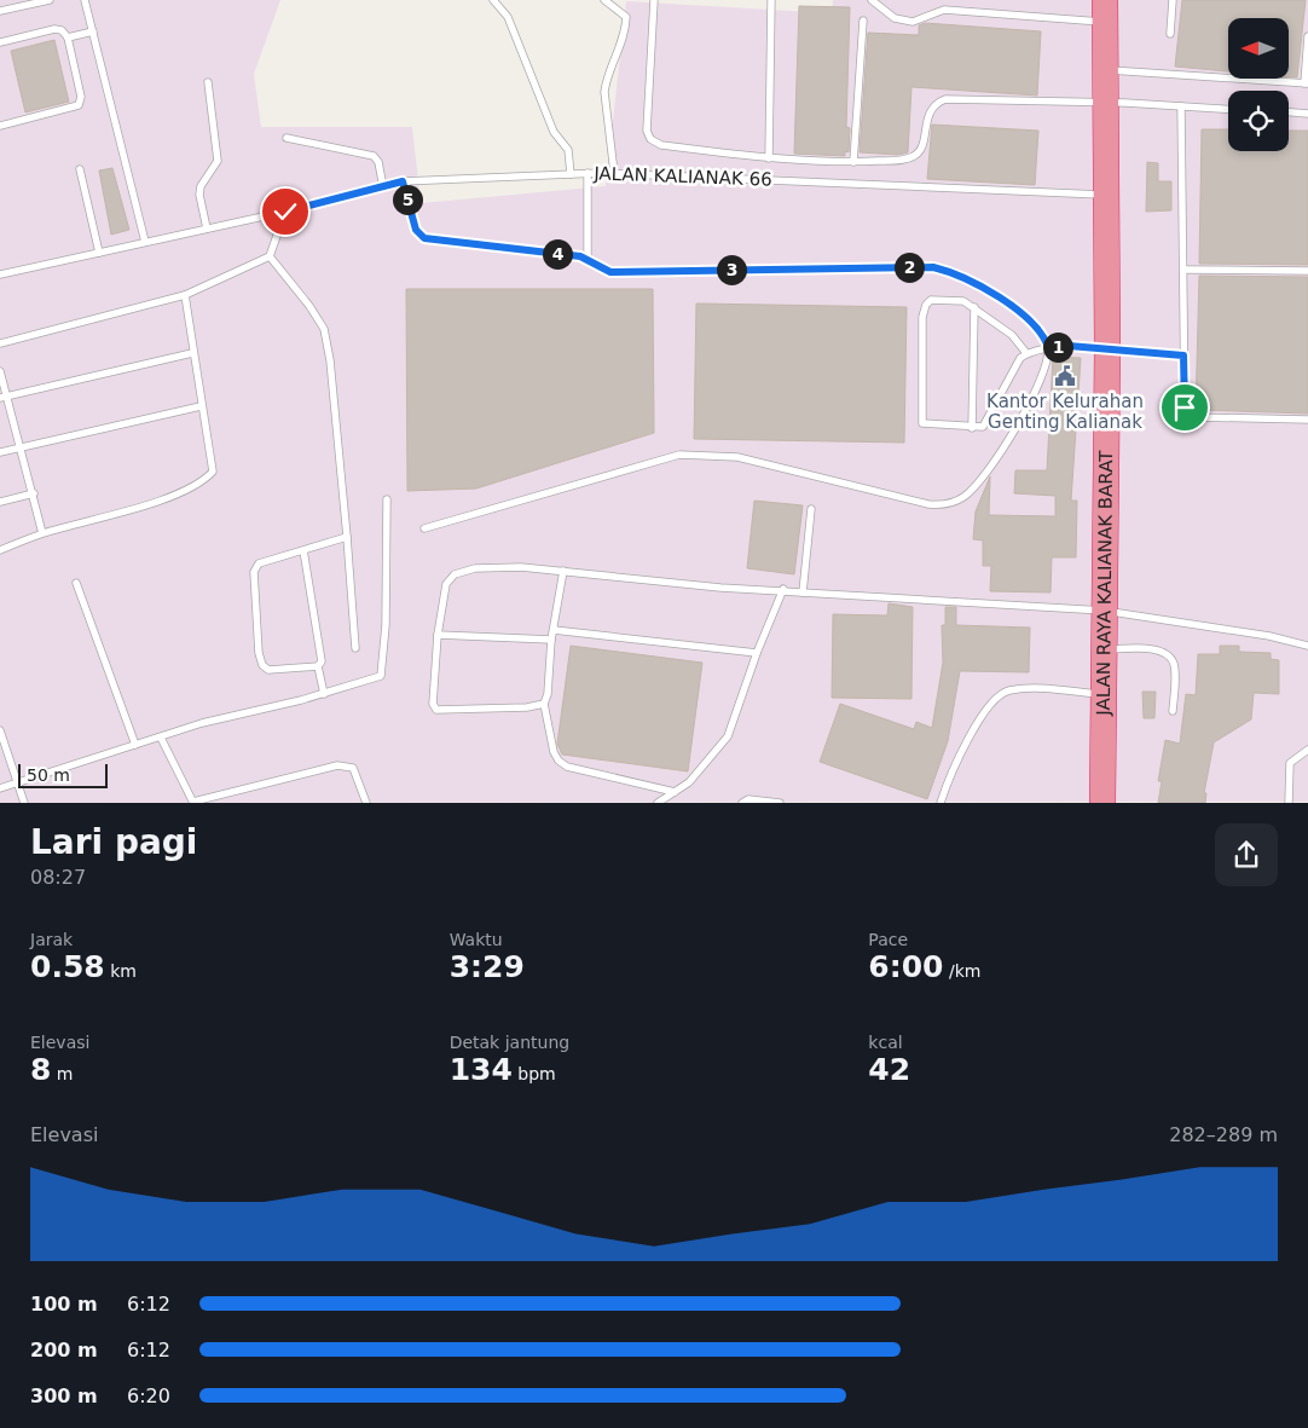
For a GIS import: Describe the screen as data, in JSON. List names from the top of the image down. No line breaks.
{"streets":{"highway":["JALAN RAYA KALIANAK BARAT"],"lane":["JALAN KALIANAK 66"]},"crossings":[["JALAN KALIANAK 66","JALAN RAYA KALIANAK BARAT"]],"places":{"public building":["Kantor Kelurahan Genting Kalianak"]},"scale_bar":"50 m","north":"left","page":{"pins":["5","4","2","3","1"],"scale":"50 m","heading":["Lari pagi","08:27"],"stats":[["Jarak","0.58 km"],["Waktu","3:29"],["Pace","6:00 /km"],["Elevasi","8 m"],["Detak jantung","134 bpm"],["kcal","42"]],"chart":["Elevasi","282–289 m"],"list":[{"name":"100 m","note":"6:12"},{"name":"200 m","note":"6:12"},{"name":"300 m","note":"6:20"}]}}
